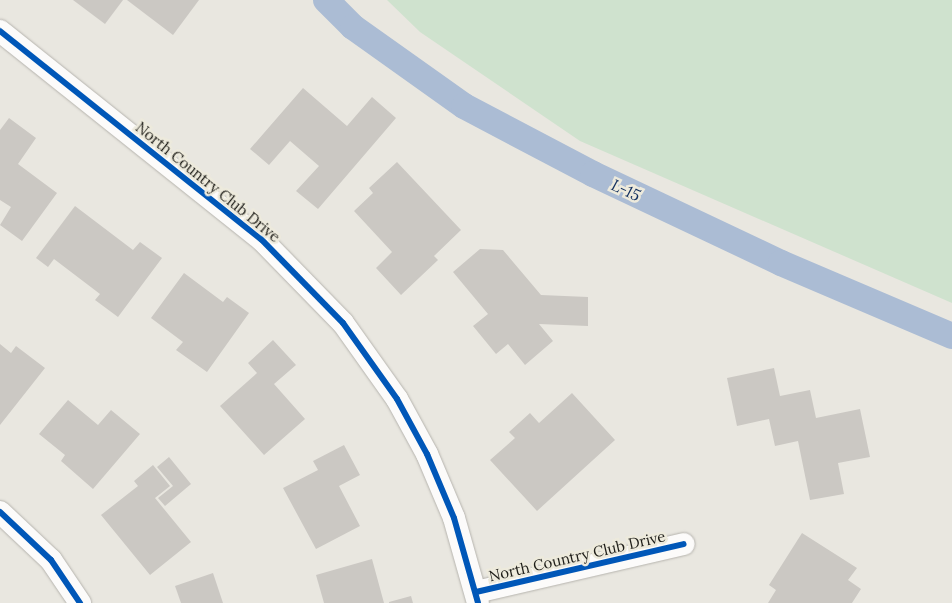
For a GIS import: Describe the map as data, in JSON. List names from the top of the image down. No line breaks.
{"streets":{"street":["North Country Club Drive"]},"water":["L-15"]}
